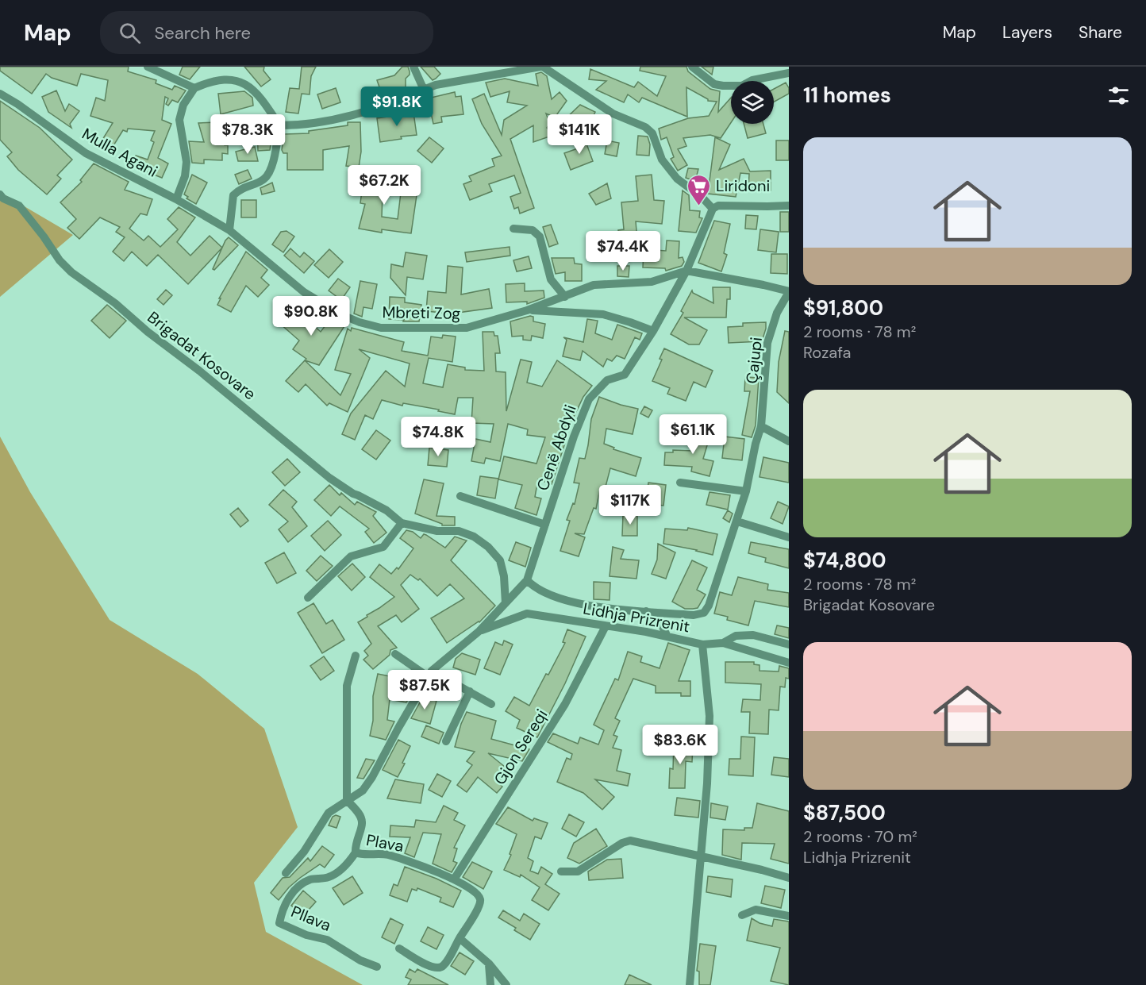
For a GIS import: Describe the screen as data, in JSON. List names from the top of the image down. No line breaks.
{"streets":{"street":["Mulla Agani","Mbreti Zog","Brigadat Kosovare","Çajupi","Cenë Abdyli","Lidhja Prizrenit","Gjon Sereqi","Plava","Pllava"]},"crossings":[["Mulla Agani","Mbreti Zog"],["Mbreti Zog","Çajupi"],["Mbreti Zog","Cenë Abdyli"],["Brigadat Kosovare","Cenë Abdyli"],["Brigadat Kosovare","Lidhja Prizrenit"],["Çajupi","Cenë Abdyli"],["Cenë Abdyli","Lidhja Prizrenit"],["Lidhja Prizrenit","Gjon Sereqi"],["Lidhja Prizrenit","Plava"],["Gjon Sereqi","Plava"],["Plava","Pllava"]],"places":{"supermarket":["Liridoni"]},"page":{"header":"Map","search":"Search here","nav":["Map","Layers","Share"],"heading":"11 homes","price":["$91.8K","$78.3K","$141K","$67.2K","$74.4K","$90.8K","$61.1K","$74.8K","$117K","$87.5K","$83.6K"],"list":[{"name":"$91,800","note":"2 rooms · 78 m² · Rozafa"},{"name":"$74,800","note":"2 rooms · 78 m² · Brigadat Kosovare"},{"name":"$87,500","note":"2 rooms · 70 m² · Lidhja Prizrenit"}]}}
